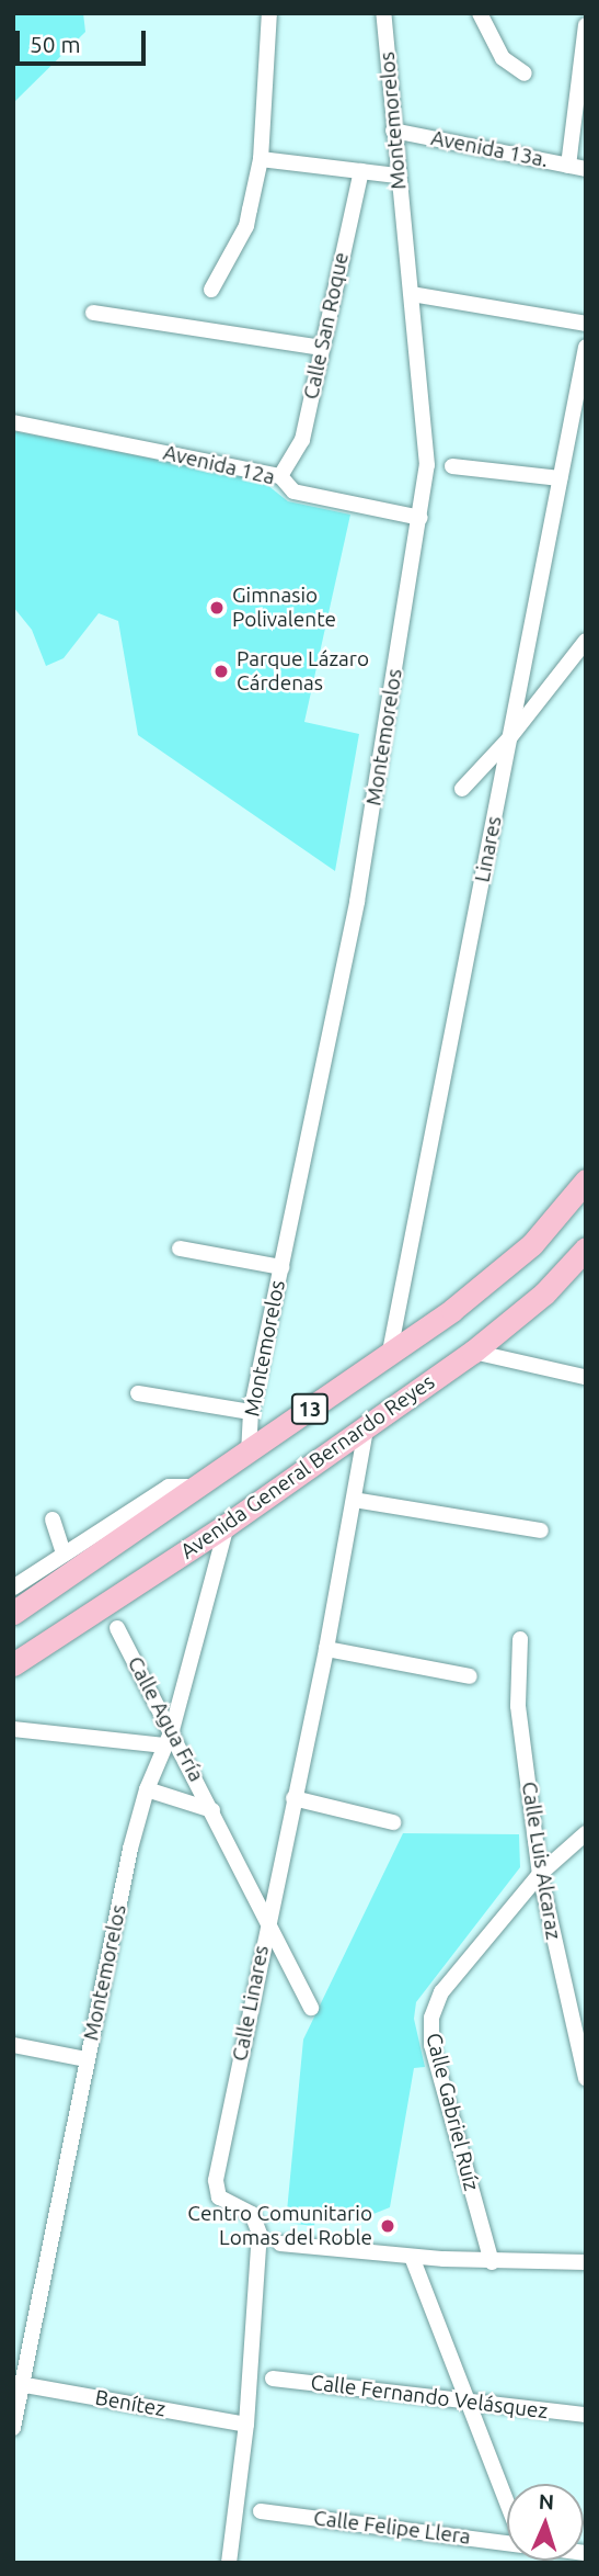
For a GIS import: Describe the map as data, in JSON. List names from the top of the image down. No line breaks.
{"streets":{"main road":["13","Avenida General Bernardo Reyes"],"street":["Montemorelos","Avenida 13a.","Calle San Roque","Avenida 12a","Linares","Calle Agua Fría","Calle Luis Alcaraz","Calle Linares","Calle Gabriel Ruíz","Calle Fernando Velásquez","Benítez","Calle Felipe Llera"]},"crossings":[["Montemorelos","Avenida 13a."],["Montemorelos","Avenida 12a"],["Montemorelos","13"],["Montemorelos","Avenida General Bernardo Reyes"],["Montemorelos","Calle Agua Fría"],["Montemorelos","Benítez"],["Calle San Roque","Avenida 12a"],["Linares","13"],["Avenida General Bernardo Reyes","Calle Linares"],["Calle Agua Fría","Calle Linares"],["Calle Luis Alcaraz","Calle Gabriel Ruíz"],["Calle Linares","Benítez"]],"places":["Gimnasio Polivalente","Parque Lázaro Cárdenas","Centro Comunitario Lomas del Roble"],"scale_bar":"50 m","north":"top"}
